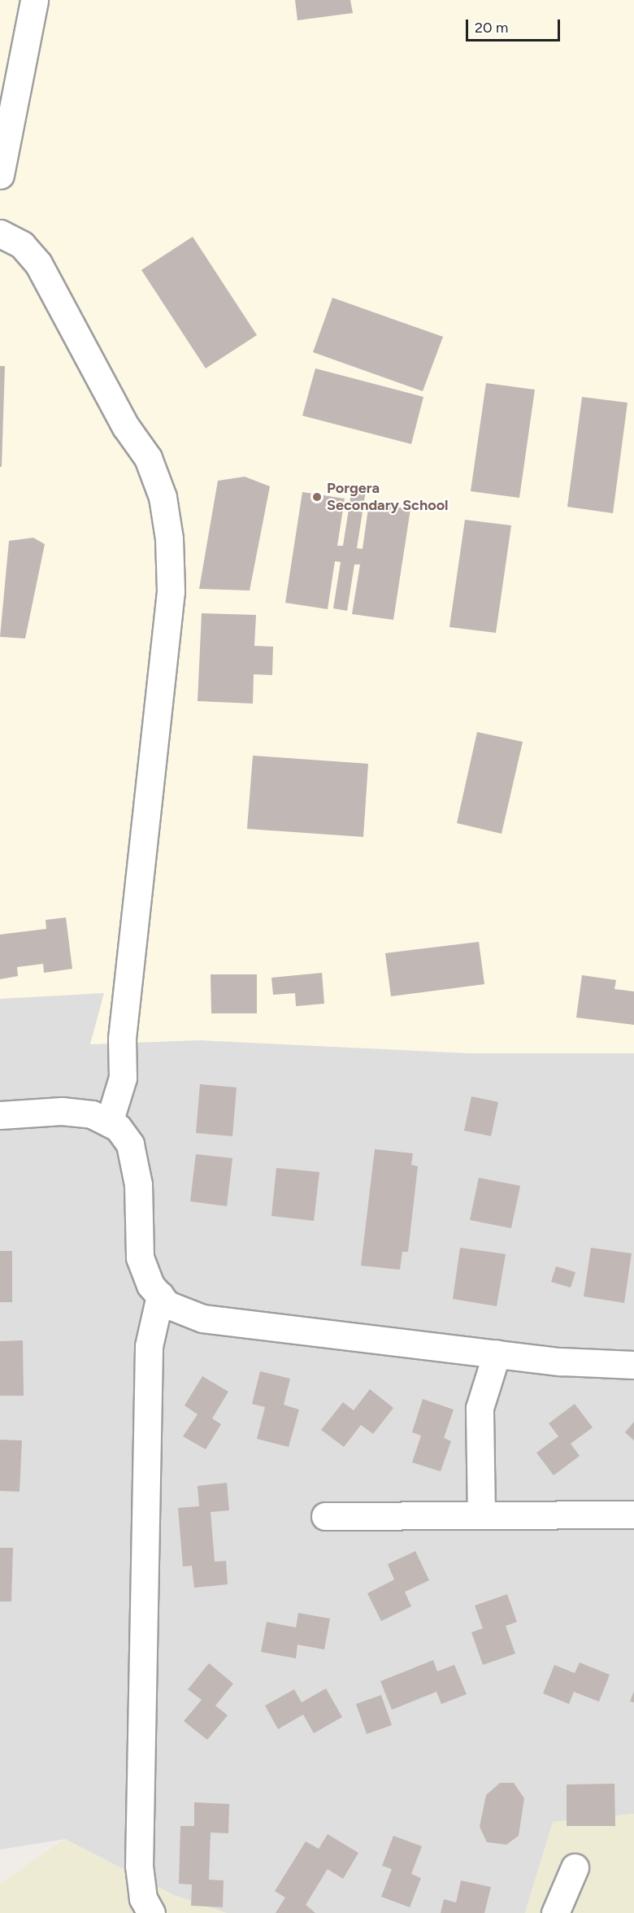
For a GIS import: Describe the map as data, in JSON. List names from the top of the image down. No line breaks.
{"places":["Porgera Secondary School"],"scale_bar":"20 m"}
